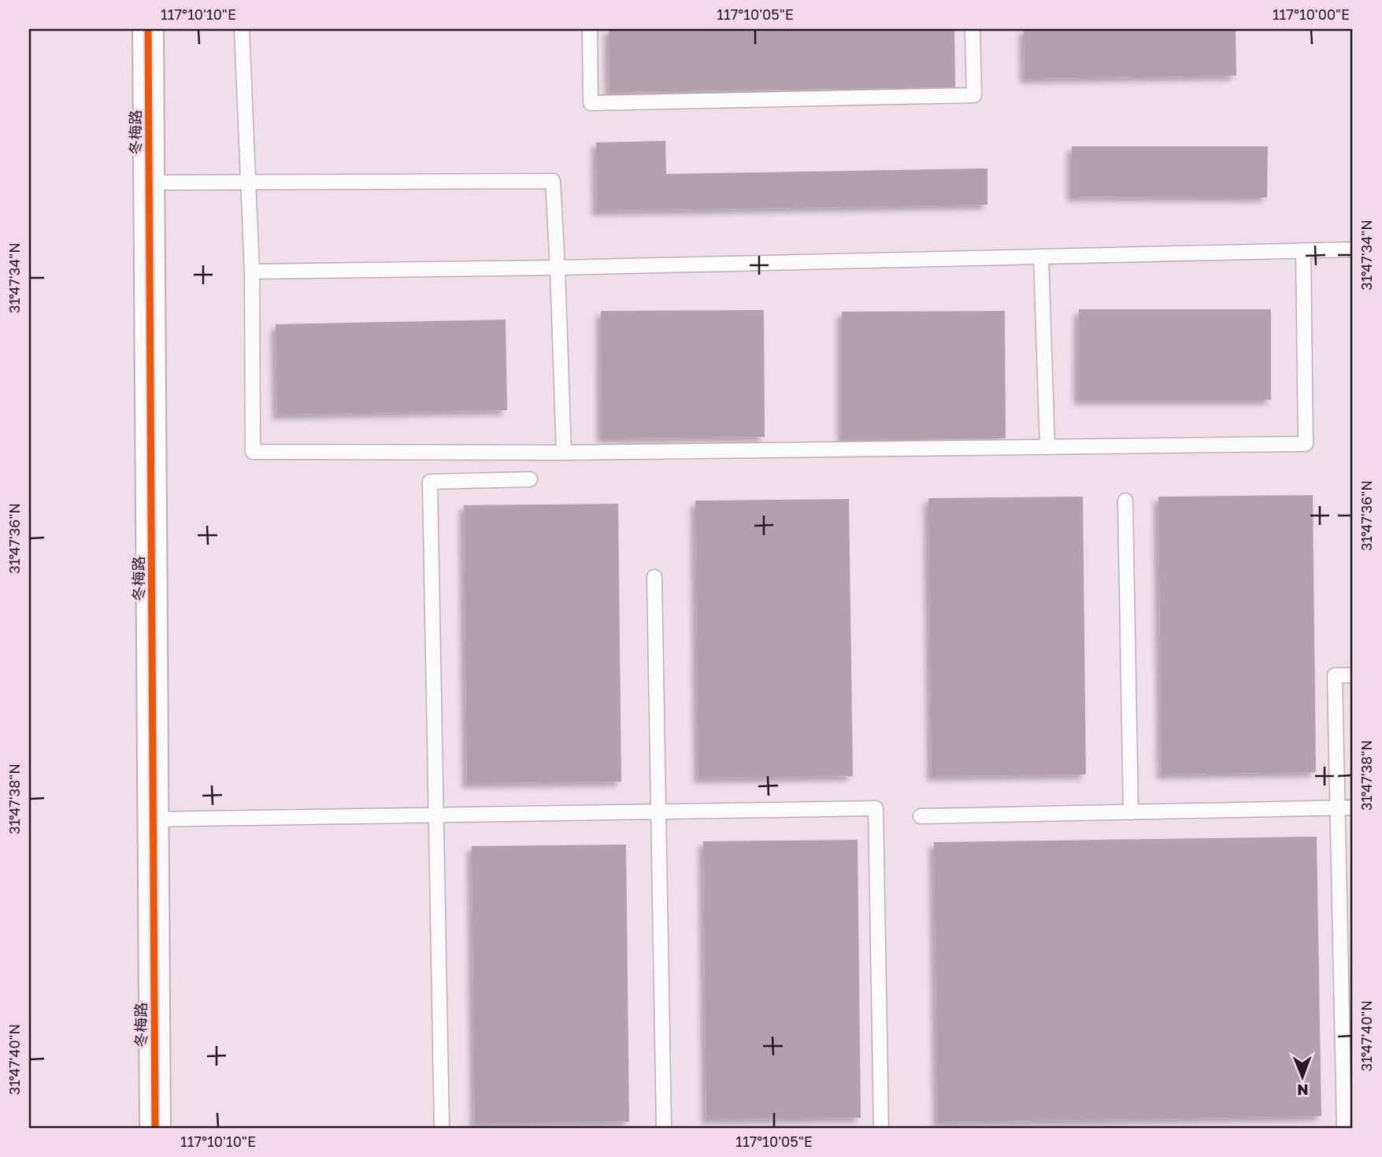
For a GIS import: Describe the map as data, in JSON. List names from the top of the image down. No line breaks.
{"streets":{"street":["冬梅路"]},"north":"bottom","coordinates":["117°10'10\"E","117°10'05\"E","117°10'00\"E","31°47'34\"N","31°47'36\"N","31°47'38\"N","31°47'40\"N"]}
